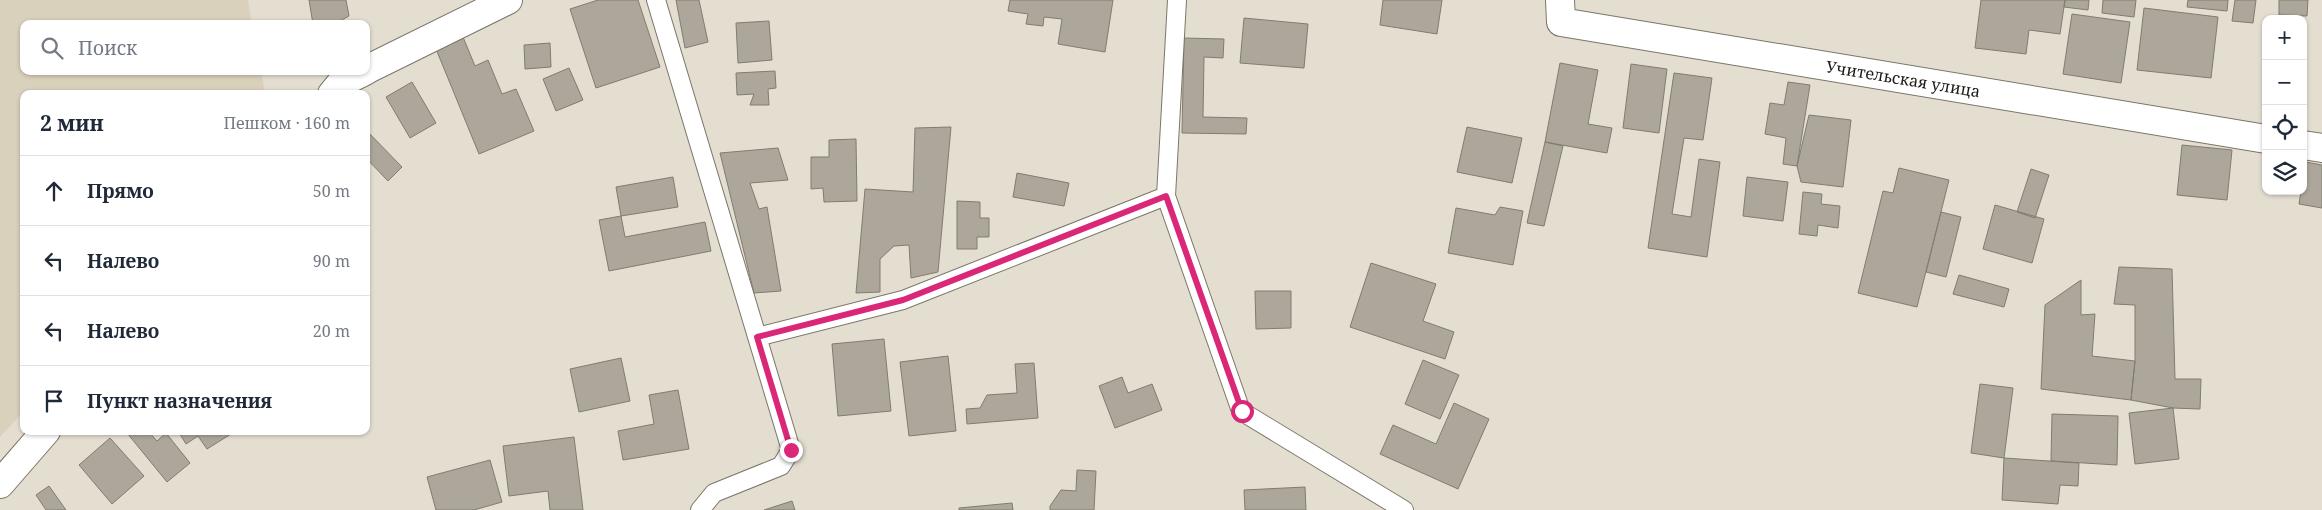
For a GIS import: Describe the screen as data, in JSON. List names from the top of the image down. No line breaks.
{"streets":{"street":["Учительская улица"]},"page":{"map_buttons":["+","−"],"search":"Поиск","heading":["2 мин","Пешком · 160 m"],"list":[["Прямо","50 m"],["Налево","90 m"],["Налево","20 m"],"Пункт назначения"]}}
